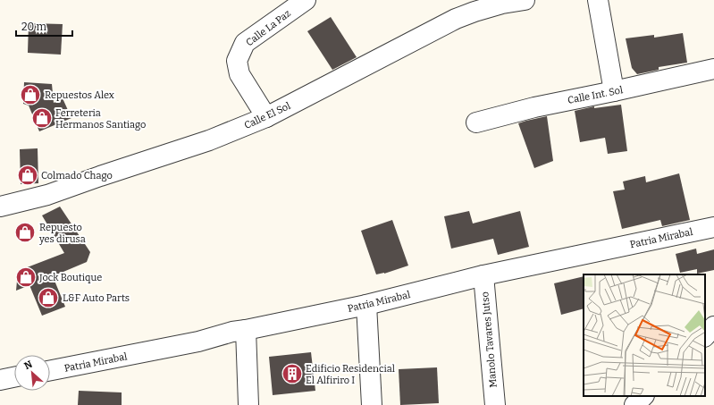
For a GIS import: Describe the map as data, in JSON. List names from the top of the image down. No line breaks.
{"streets":{"street":["Calle La Paz","Calle Int. Sol","Calle El Sol","Patria Mirabal","Manolo Tavares Jutso"]},"crossings":[["Calle La Paz","Calle El Sol"],["Patria Mirabal","Manolo Tavares Jutso"]],"places":{"shop":["Repuestos Alex","Ferreteria Hermanos Santiago","Colmado Chago","Repuesto yes dirusa","Jock Boutique","L&F Auto Parts"],"building":["Edificio Residencial El Alfiriro I"]},"scale_bar":"20 m","north":"top left"}
